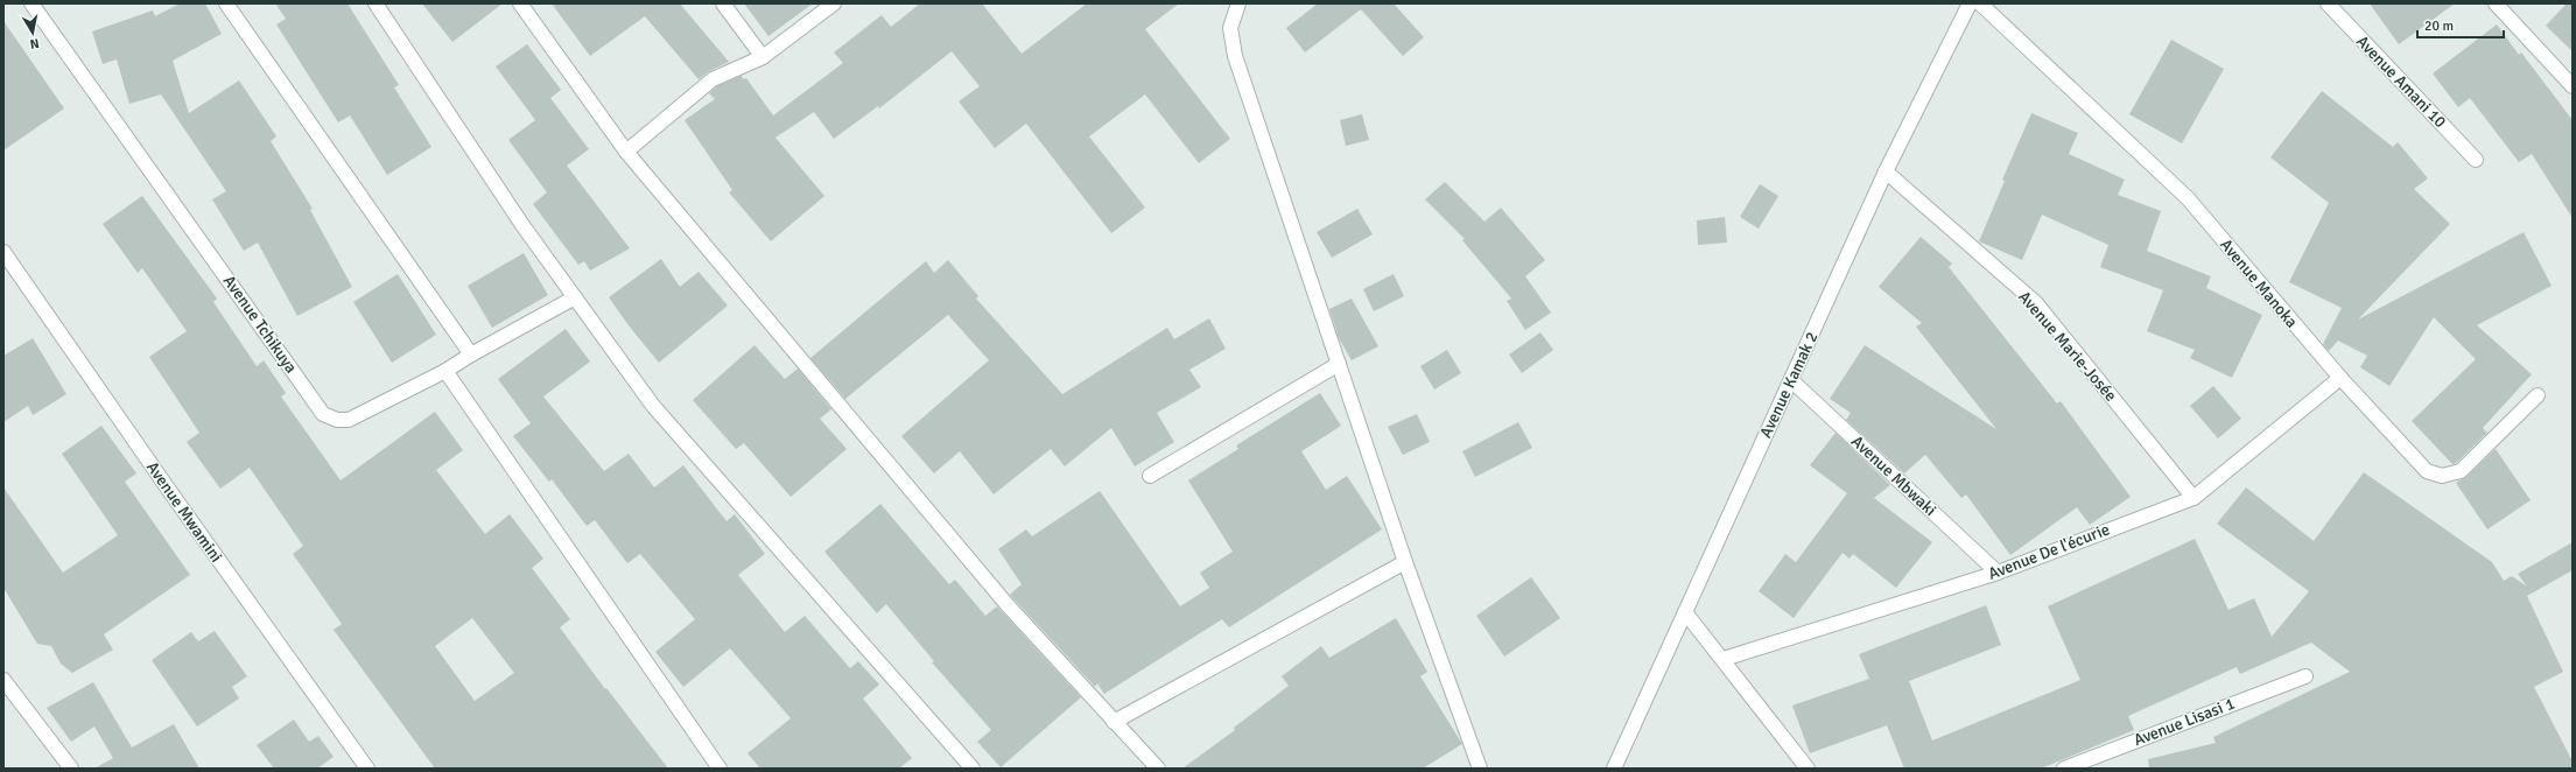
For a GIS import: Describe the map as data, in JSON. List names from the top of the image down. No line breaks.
{"streets":{"street":["Avenue Amani 10","Avenue Manoka","Avenue Tchikuya","Avenue Marie-Josée","Avenue Kamak 2","Avenue Mbwaki","Avenue Mwamini","Avenue De l'écurie","Avenue Lisasi 1"]},"crossings":[["Avenue Manoka","Avenue De l'écurie"],["Avenue Marie-Josée","Avenue Kamak 2"],["Avenue Marie-Josée","Avenue De l'écurie"],["Avenue Kamak 2","Avenue Mbwaki"],["Avenue Mbwaki","Avenue De l'écurie"]],"scale_bar":"20 m","north":"bottom"}
